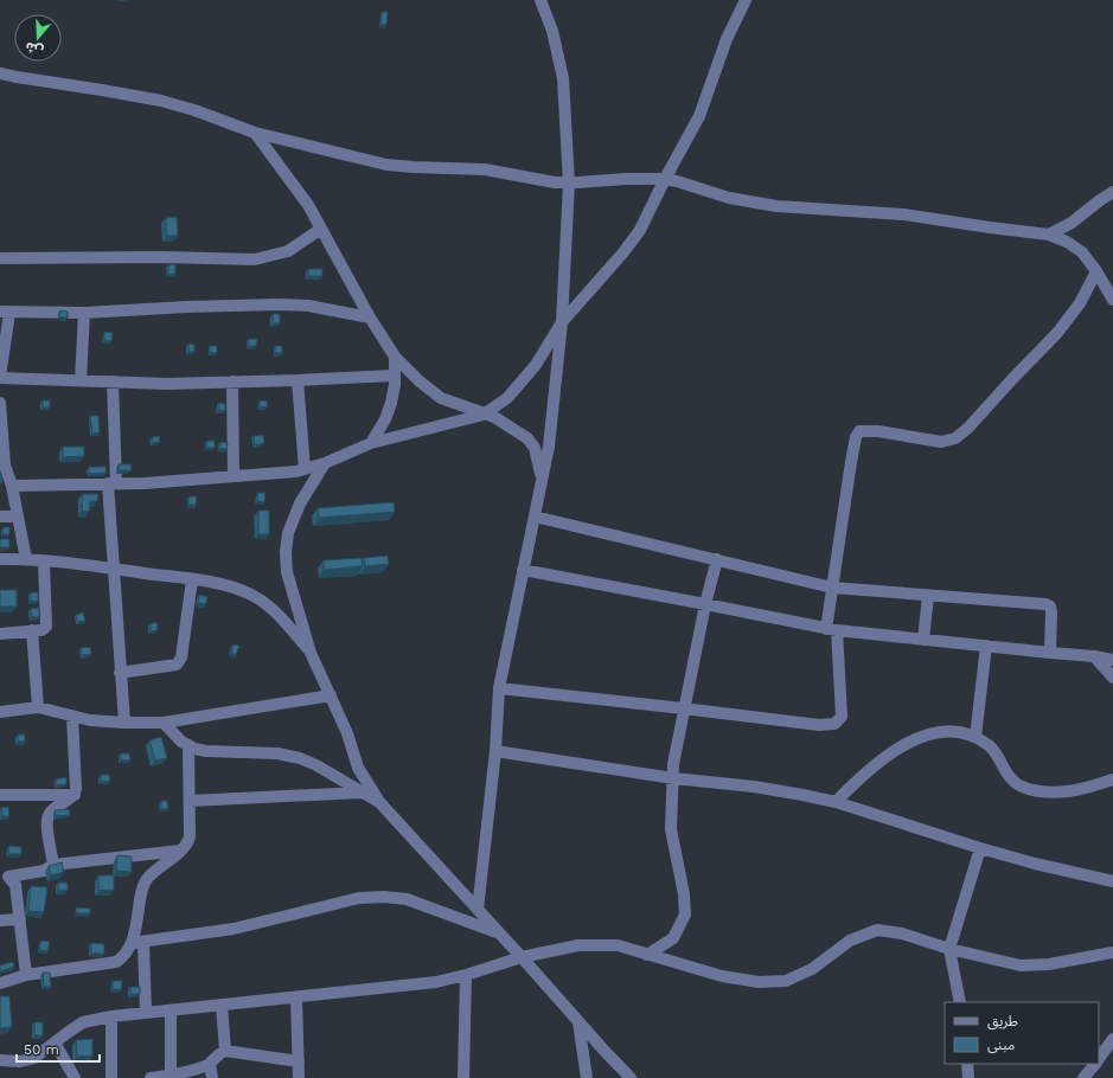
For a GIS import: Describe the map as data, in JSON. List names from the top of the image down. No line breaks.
{"legend":["طريق","مبنى"],"scale_bar":"50 m","north":"bottom"}
